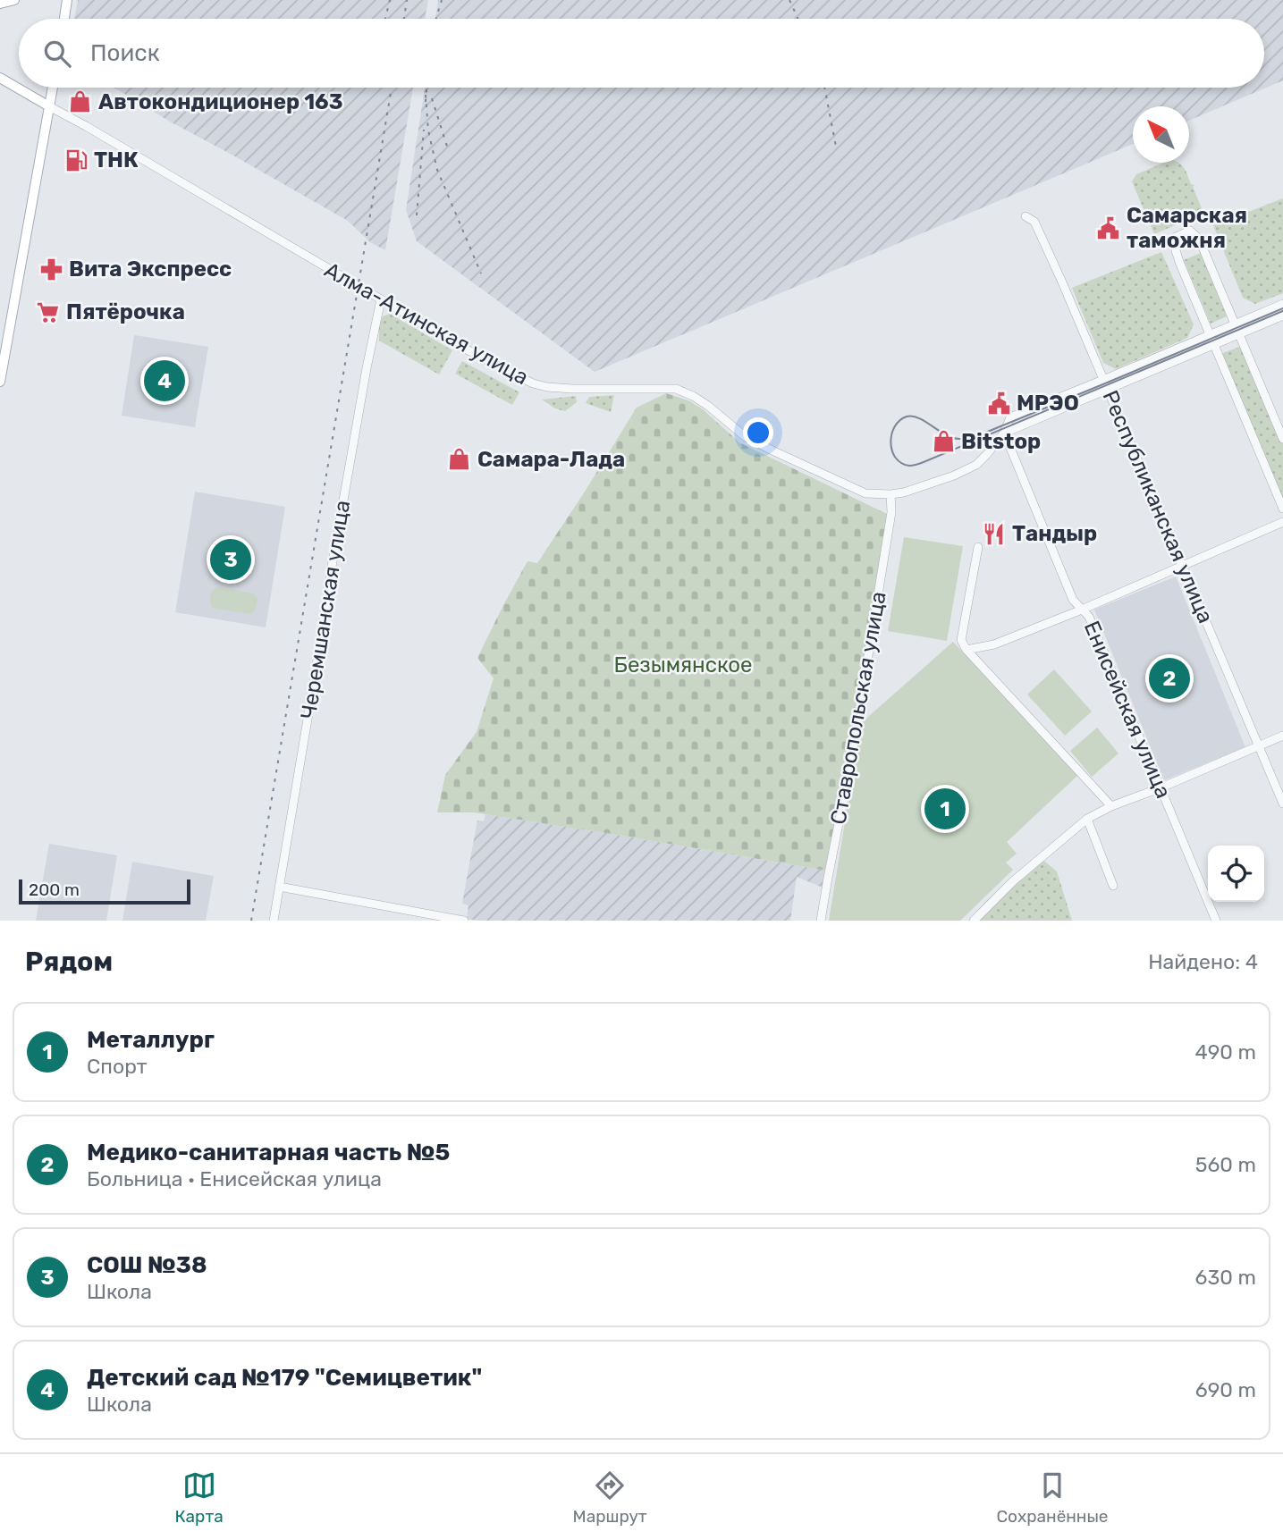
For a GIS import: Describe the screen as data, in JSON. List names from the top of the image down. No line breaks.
{"streets":{"main road":["Алма-Атинская улица"],"street":["Республиканская улица","Черемшанская улица","Ставропольская улица","Енисейская улица"]},"crossings":[["Алма-Атинская улица","Республиканская улица"],["Алма-Атинская улица","Черемшанская улица"],["Алма-Атинская улица","Ставропольская улица"],["Алма-Атинская улица","Енисейская улица"]],"parks":["Безымянское"],"places":{"shop":["Автокондиционер 163","Bitstop","Самара-Лада"],"fuel station":["ТНК"],"public building":["Самарская таможня","МРЭО"],"pharmacy":["Вита Экспресс"],"supermarket":["Пятёрочка"],"restaurant":["Тандыр"]},"scale_bar":"200 m","north":"top left","page":{"search":"Поиск","pins":["4","3","2","1"],"scale":"200 m","heading":["Рядом","Найдено: 4"],"list":[{"mark":"1","name":"Металлург","note":"Спорт","value":"490 m"},{"mark":"2","name":"Медико-санитарная часть №5","note":"Больница · Енисейская улица","value":"560 m"},{"mark":"3","name":"СОШ №38","note":"Школа","value":"630 m"},{"mark":"4","name":"Детский сад №179 \"Семицветик\"","note":"Школа","value":"690 m"}],"nav":["Карта","Маршрут","Сохранённые"]}}
